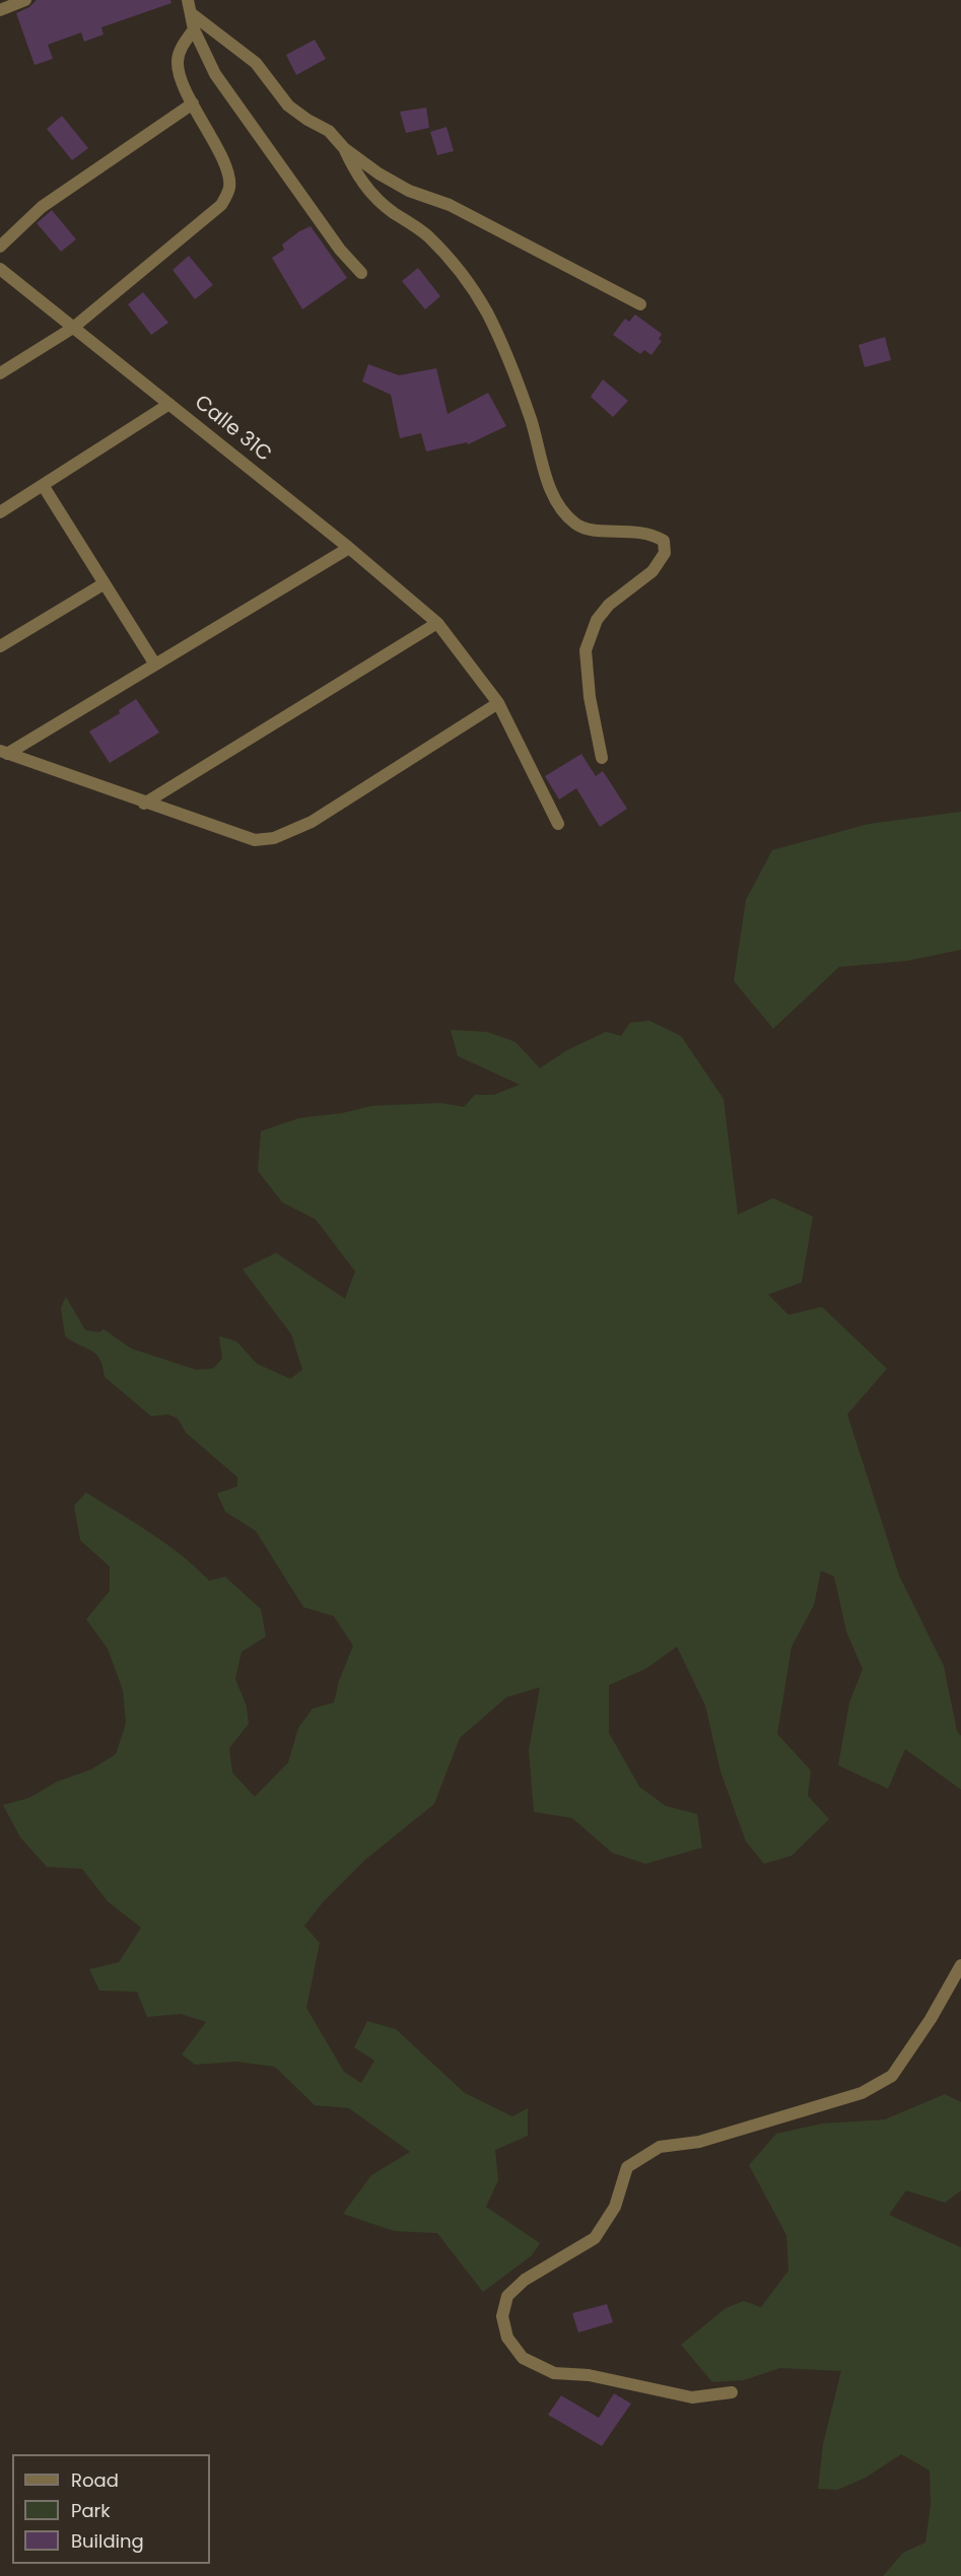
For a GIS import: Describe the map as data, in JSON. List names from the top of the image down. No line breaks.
{"streets":{"street":["Calle 31C"]},"legend":["Road","Park","Building"]}
